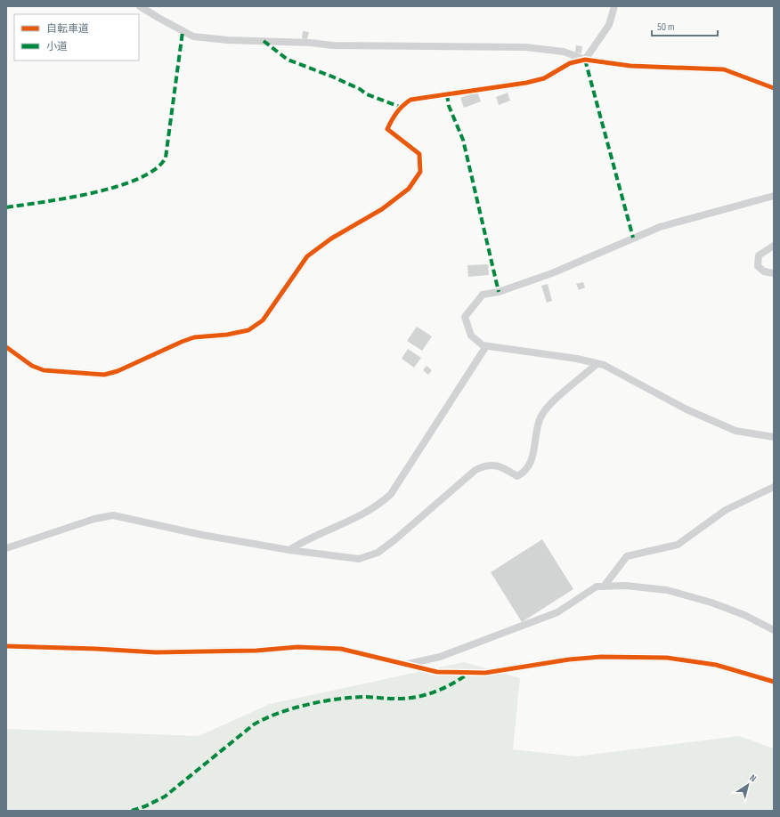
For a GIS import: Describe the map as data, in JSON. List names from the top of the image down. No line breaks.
{"legend":["自転車道","小道"],"scale_bar":"50 m","north":"top right"}
